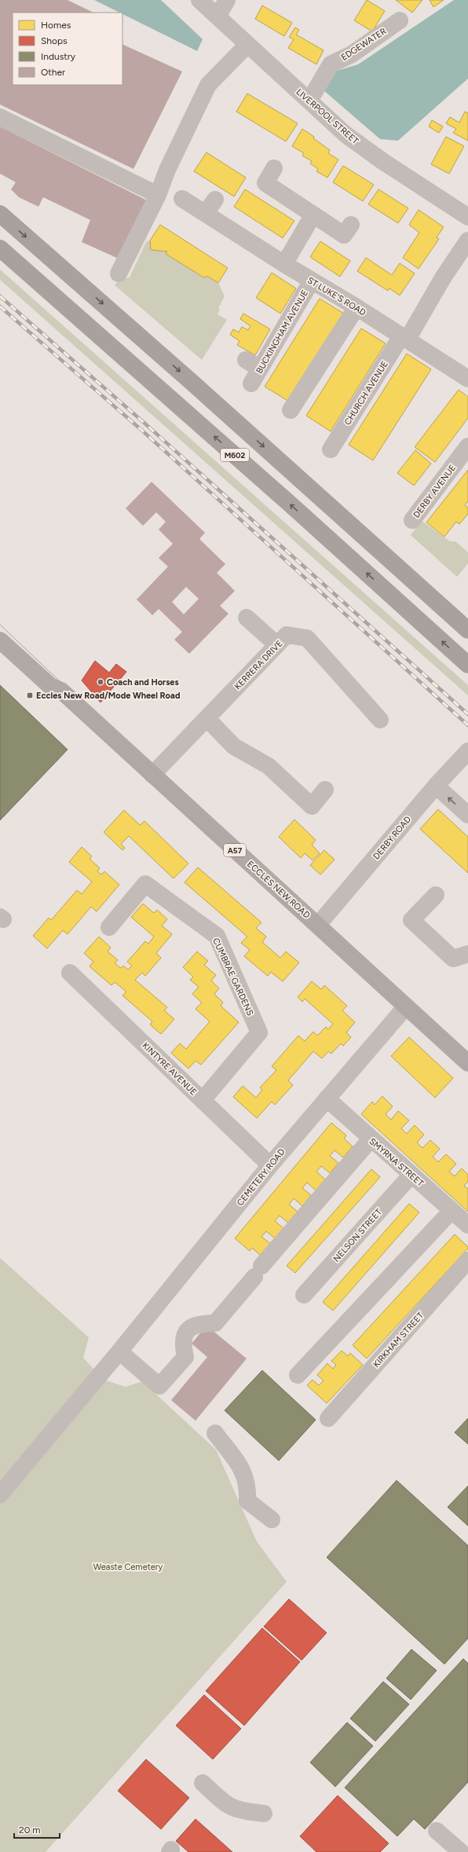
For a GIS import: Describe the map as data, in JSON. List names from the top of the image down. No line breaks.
{"streets":{"highway":["M602"],"main road":["A57","ECCLES NEW ROAD"],"street":["EDGEWATER","LIVERPOOL STREET","ST LUKE'S ROAD","BUCKINGHAM AVENUE","CHURCH AVENUE","DERBY AVENUE","KERRERA DRIVE","DERBY ROAD","CUMBRAE GARDENS","KINTYRE AVENUE","SMYRNA STREET","CEMETERY ROAD","NELSON STREET","KIRKHAM STREET"]},"crossings":[["EDGEWATER","LIVERPOOL STREET"],["ST LUKE'S ROAD","BUCKINGHAM AVENUE"],["ST LUKE'S ROAD","CHURCH AVENUE"],["KERRERA DRIVE","ECCLES NEW ROAD"],["DERBY ROAD","ECCLES NEW ROAD"],["ECCLES NEW ROAD","CEMETERY ROAD"],["CUMBRAE GARDENS","KINTYRE AVENUE"],["KINTYRE AVENUE","CEMETERY ROAD"],["SMYRNA STREET","CEMETERY ROAD"],["SMYRNA STREET","NELSON STREET"]],"parks":["Weaste Cemetery"],"places":{"other":["Coach and Horses"],"transit":["Eccles New Road/Mode Wheel Road"]},"legend":["Homes","Shops","Industry","Other"],"scale_bar":"20 m"}
